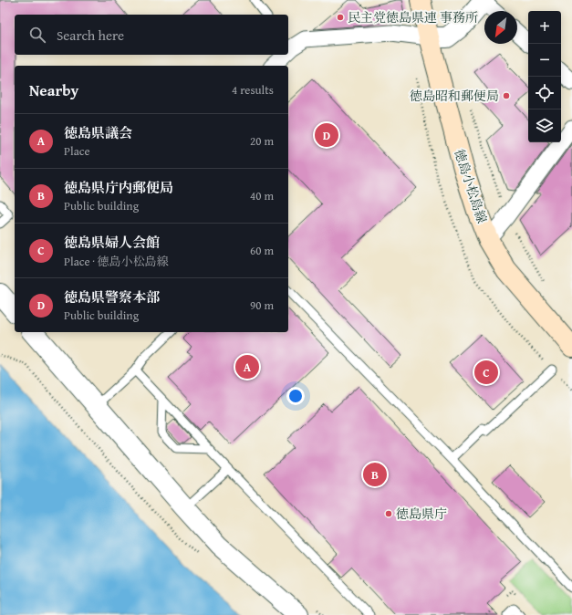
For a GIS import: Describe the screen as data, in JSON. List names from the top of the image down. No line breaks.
{"streets":{"main road":["徳島小松島線"]},"places":["民主党徳島県連 事務所","徳島昭和郵便局","徳島県庁"],"north":"bottom left","page":{"map_buttons":["+","−"],"search":"Search here","heading":["Nearby","4 results"],"list":[{"mark":"A","name":"徳島県議会","note":"Place","value":"20 m"},{"mark":"B","name":"徳島県庁内郵便局","note":"Public building","value":"40 m"},{"mark":"C","name":"徳島県婦人会館","note":"Place · 徳島小松島線","value":"60 m"},{"mark":"D","name":"徳島県警察本部","note":"Public building","value":"90 m"}],"pins":["D","A","C","B"]}}
